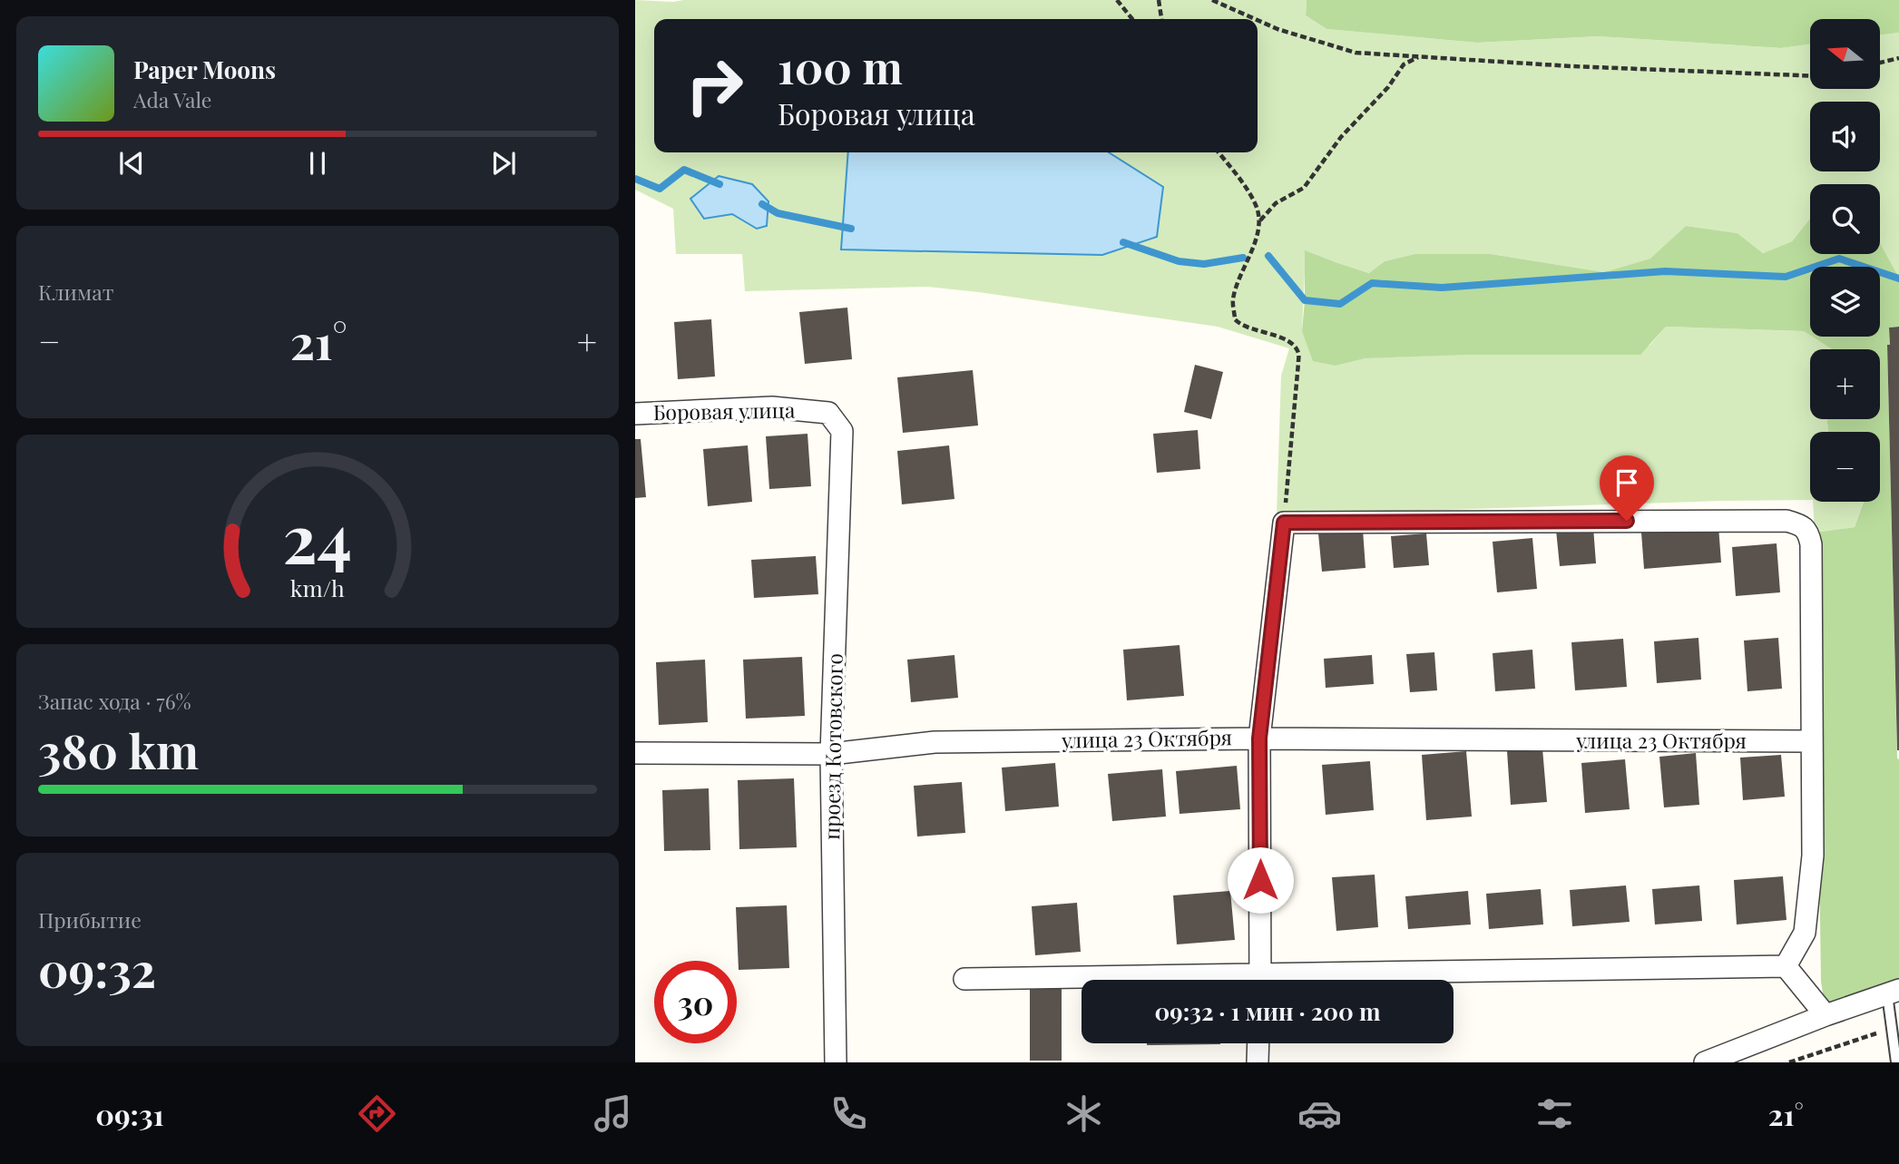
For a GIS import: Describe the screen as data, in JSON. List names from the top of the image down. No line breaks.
{"streets":{"street":["Боровая улица","улица 23 Октября","проезд Котовского"]},"crossings":[["Боровая улица","проезд Котовского"],["улица 23 Октября","проезд Котовского"]],"north":"left","page":{"map_buttons":["+","−"],"turn":["100 m","Боровая улица"],"song":["Paper Moons","Ada Vale"],"tile":["Климат",["Запас хода · 76%","380 km"],["Прибытие","09:32"]],"heat":["−","21°","+"],"limit":"30","trip":"09:32 · 1 мин · 200 m","tabs":["09:31","21°"],"gauge":["24","km/h"]}}
